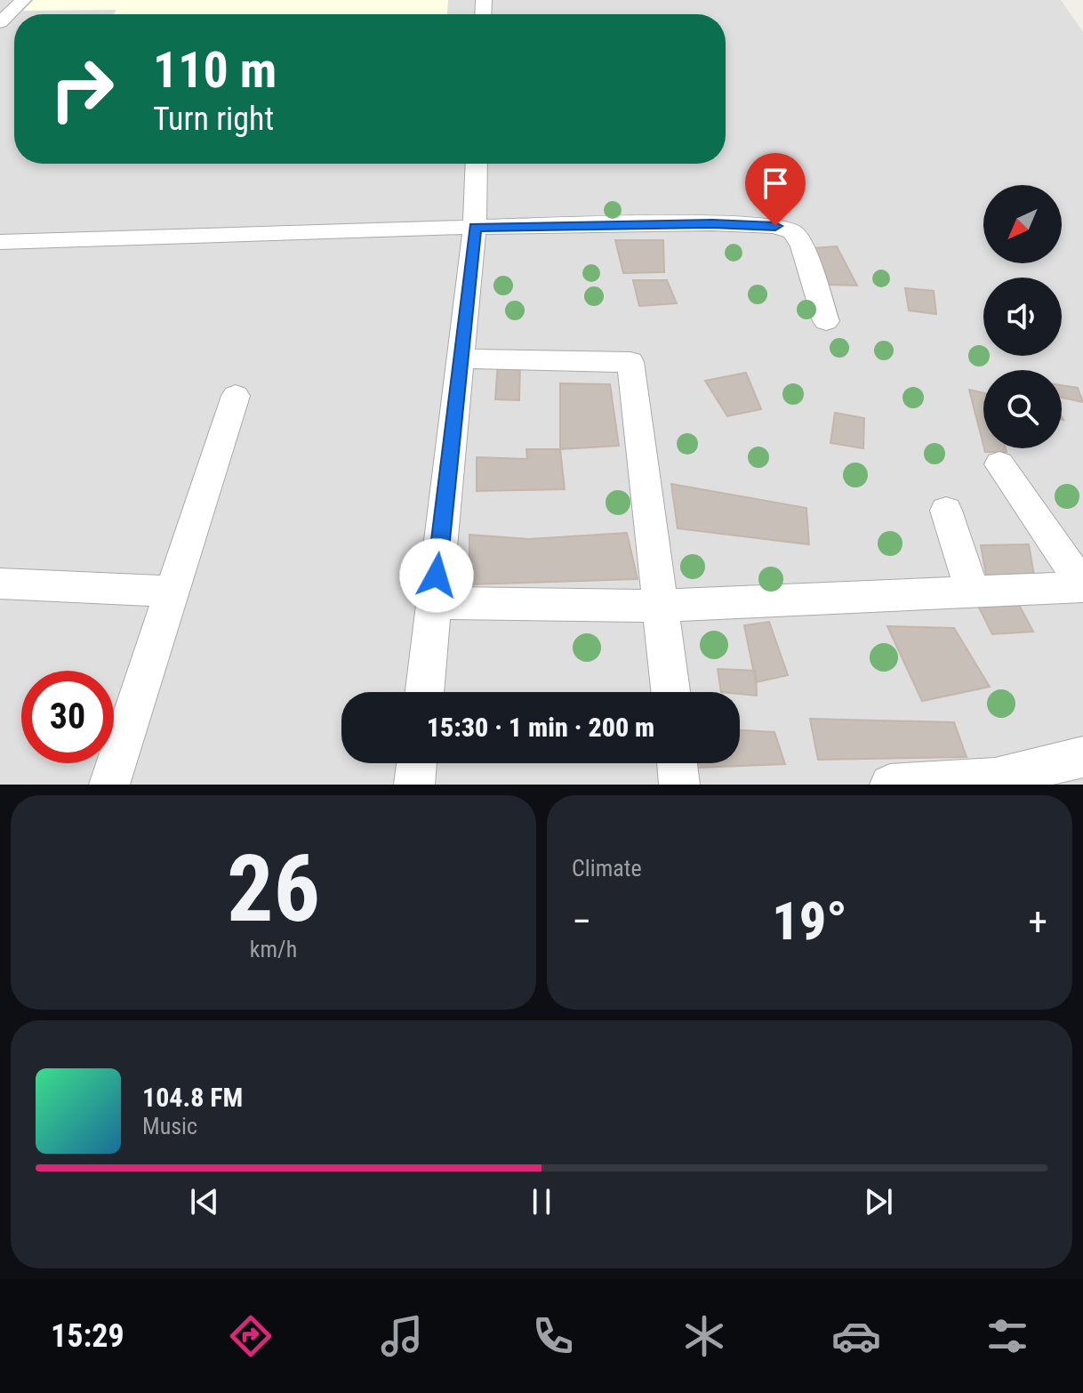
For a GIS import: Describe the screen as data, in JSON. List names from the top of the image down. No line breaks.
{"north":"bottom left","page":{"turn":["110 m","Turn right"],"limit":"30","trip":"15:30 · 1 min · 200 m","tile":[["26","km/h"],"Climate"],"heat":["−","19°","+"],"song":["104.8 FM","Music"],"tabs":"15:29"}}
